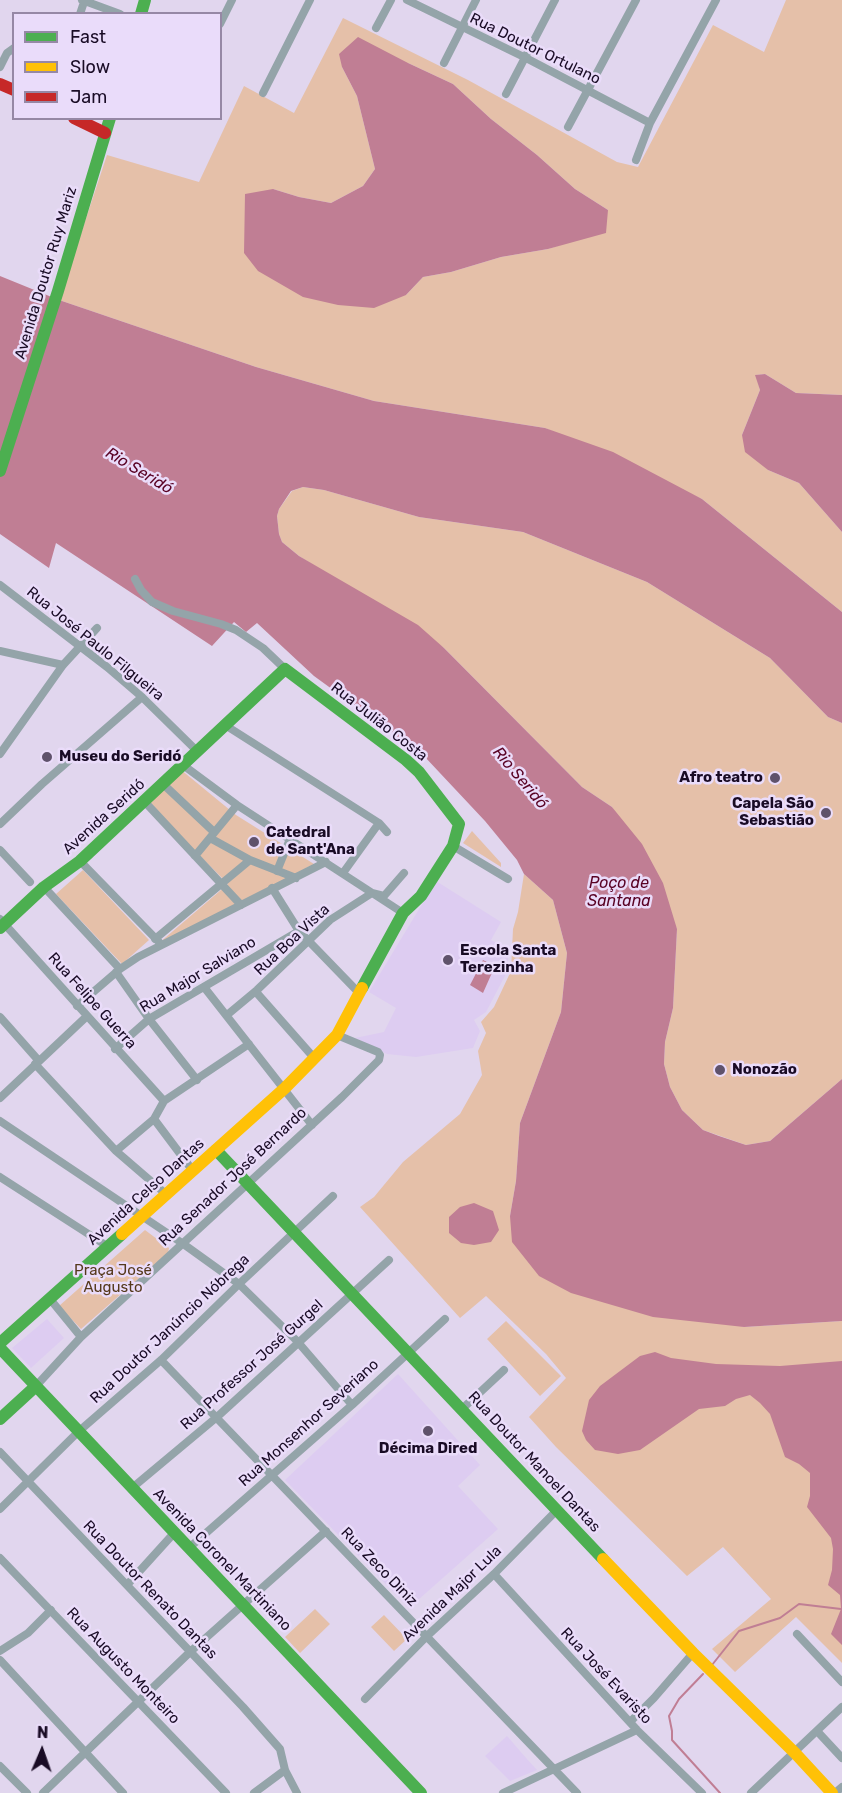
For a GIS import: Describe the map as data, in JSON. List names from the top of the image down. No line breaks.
{"streets":{"main road":["Avenida Doutor Ruy Mariz","Rua Julião Costa","Avenida Seridó","Rua Senador José Bernardo","Avenida Celso Dantas","Rua Doutor Manoel Dantas","Avenida Coronel Martiniano"],"street":["Rua Doutor Ortulano","Rua José Paulo Filgueira","Rua Boa Vista","Rua Major Salviano","Rua Felipe Guerra","Rua Doutor Janúncio Nóbrega","Rua Professor José Gurgel","Rua Monsenhor Severiano","Rua Zeco Diniz","Rua Doutor Renato Dantas","Avenida Major Lula","Rua Augusto Monteiro","Rua José Evaristo"]},"crossings":[["Rua José Paulo Filgueira","Avenida Seridó"],["Rua Julião Costa","Avenida Seridó"],["Rua Julião Costa","Avenida Celso Dantas"],["Avenida Seridó","Rua Felipe Guerra"],["Rua Major Salviano","Rua Felipe Guerra"],["Rua Senador José Bernardo","Avenida Celso Dantas"],["Rua Senador José Bernardo","Rua Doutor Manoel Dantas"],["Rua Senador José Bernardo","Avenida Coronel Martiniano"],["Avenida Celso Dantas","Rua Doutor Manoel Dantas"],["Rua Doutor Janúncio Nóbrega","Rua Doutor Manoel Dantas"],["Rua Doutor Janúncio Nóbrega","Avenida Coronel Martiniano"],["Rua Doutor Janúncio Nóbrega","Rua Zeco Diniz"],["Rua Doutor Janúncio Nóbrega","Rua Doutor Renato Dantas"],["Rua Professor José Gurgel","Rua Doutor Manoel Dantas"],["Rua Professor José Gurgel","Avenida Coronel Martiniano"],["Rua Professor José Gurgel","Rua Zeco Diniz"],["Rua Monsenhor Severiano","Rua Doutor Manoel Dantas"],["Rua Monsenhor Severiano","Avenida Coronel Martiniano"],["Rua Monsenhor Severiano","Rua Zeco Diniz"],["Rua Doutor Manoel Dantas","Avenida Major Lula"],["Rua Zeco Diniz","Avenida Major Lula"],["Avenida Major Lula","Rua José Evaristo"]],"water":["Rio Seridó","Poço de Santana"],"parks":["Praça José Augusto"],"places":["Museu do Seridó","Afro teatro","Capela São Sebastião","Catedral de Sant'Ana","Escola Santa Terezinha","Nonozão","Décima Dired"],"legend":["Fast","Slow","Jam"],"north":"top"}
